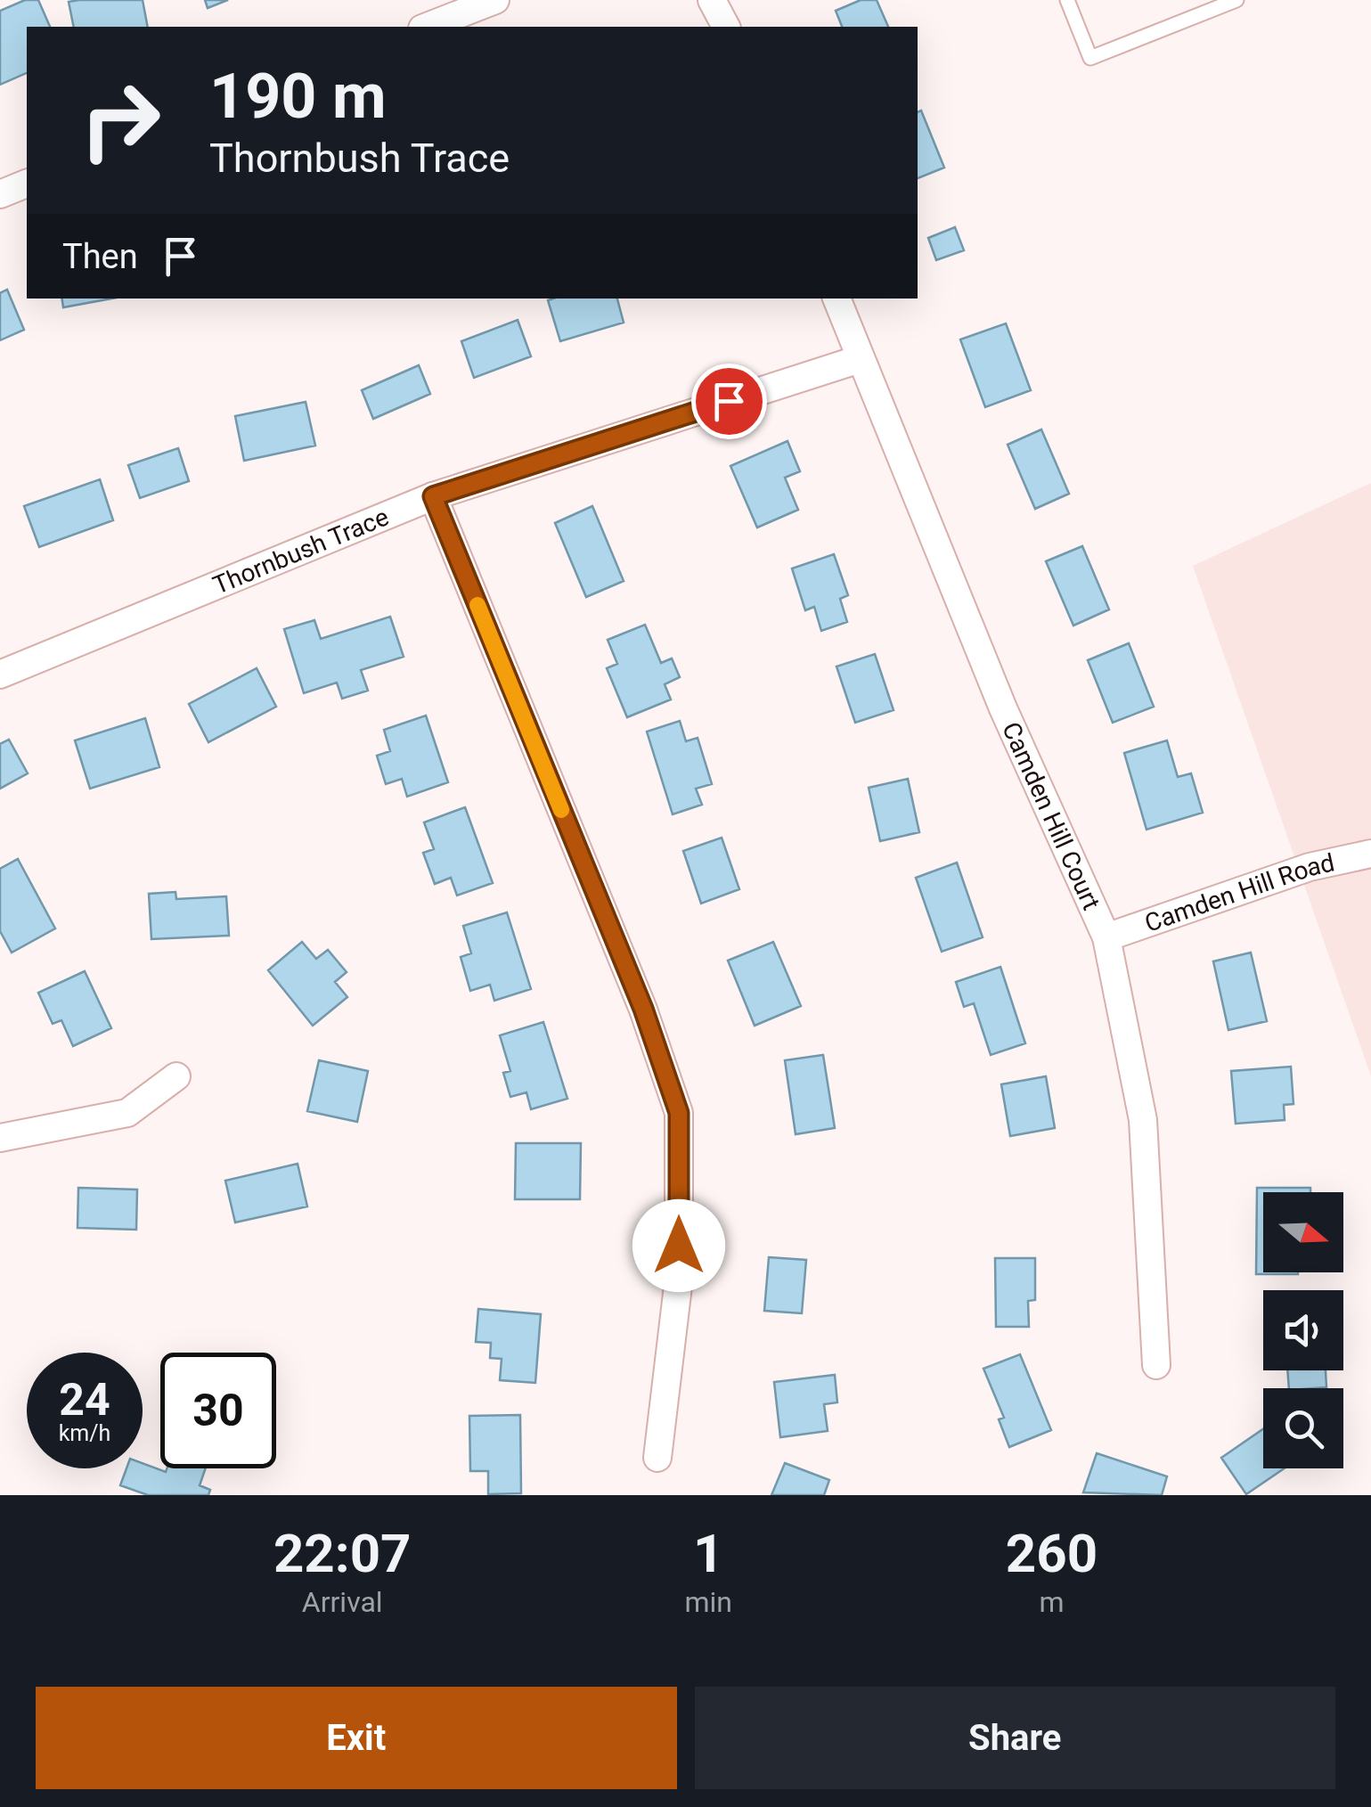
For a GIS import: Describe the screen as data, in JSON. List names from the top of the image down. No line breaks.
{"streets":{"street":["Thornbush Trace","Camden Hill Court","Camden Hill Road"]},"crossings":[["Thornbush Trace","Camden Hill Court"],["Camden Hill Court","Camden Hill Road"]],"north":"right","page":{"turn":["190 m","Thornbush Trace"],"then":"Then","speed":"24 km/h","limit":"30","eta":["22:07","Arrival","1","min","260","m"],"buttons":["Exit","Share"]}}
